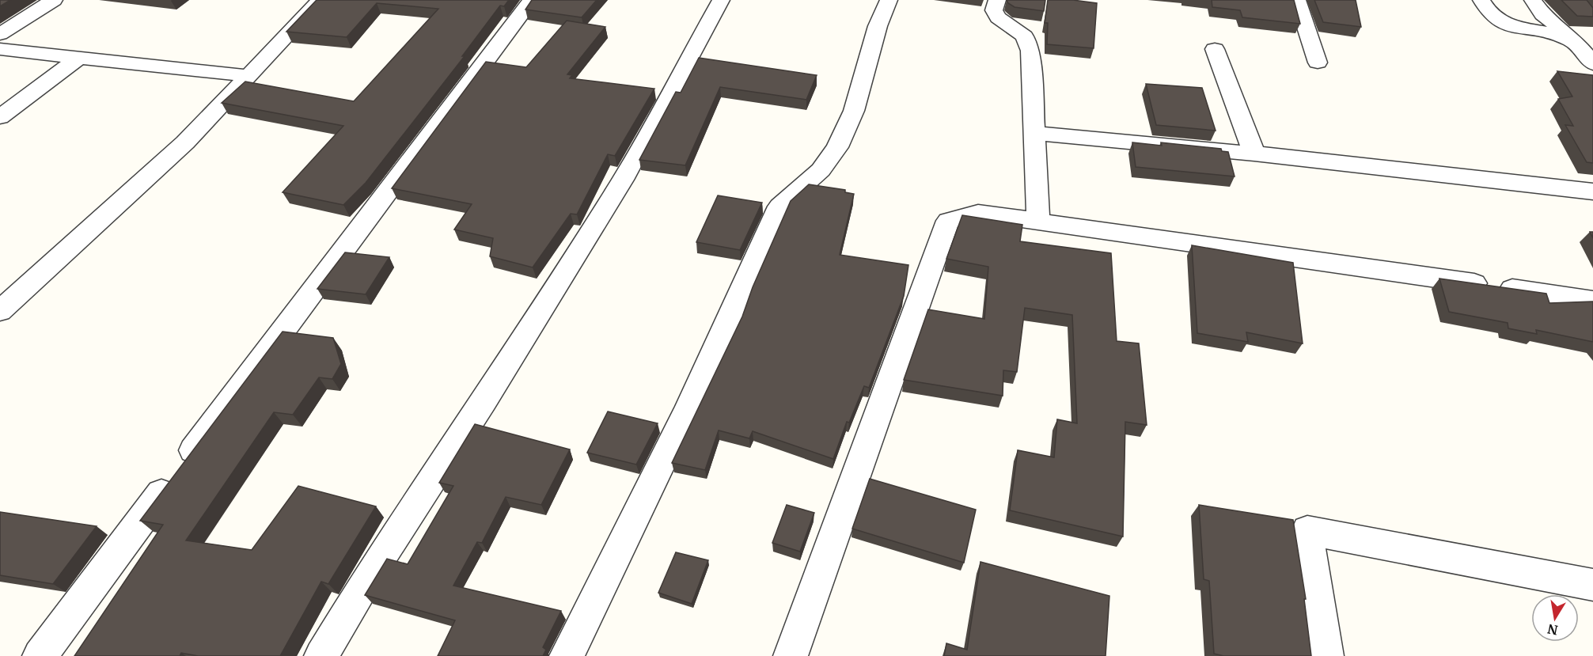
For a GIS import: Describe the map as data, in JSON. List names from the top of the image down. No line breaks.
{"north":"bottom"}
